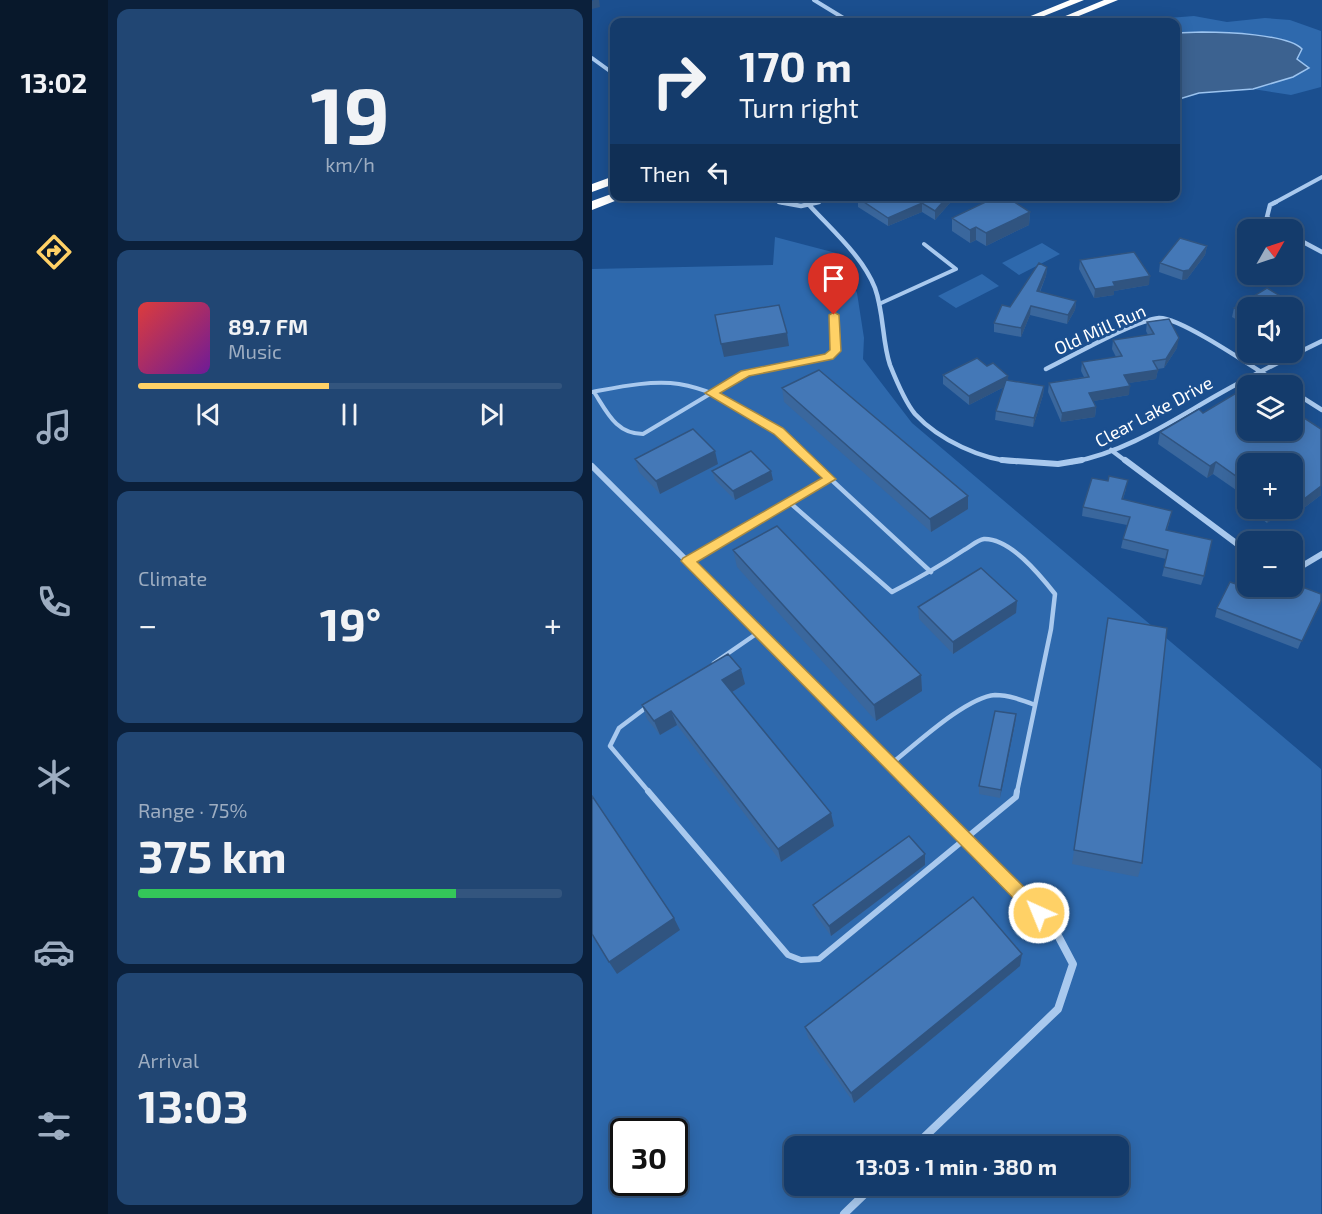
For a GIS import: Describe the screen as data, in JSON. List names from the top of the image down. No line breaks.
{"streets":{"street":["Old Mill Run","Clear Lake Drive"]},"crossings":[["Old Mill Run","Clear Lake Drive"]],"north":"top right","page":{"tabs":"13:02","tile":[["19","km/h"],"Climate",["Range · 75%","375 km"],["Arrival","13:03"]],"turn":["170 m","Turn right"],"then":"Then","map_buttons":["+","−"],"song":["89.7 FM","Music"],"heat":["−","19°","+"],"limit":"30","trip":"13:03 · 1 min · 380 m"}}
